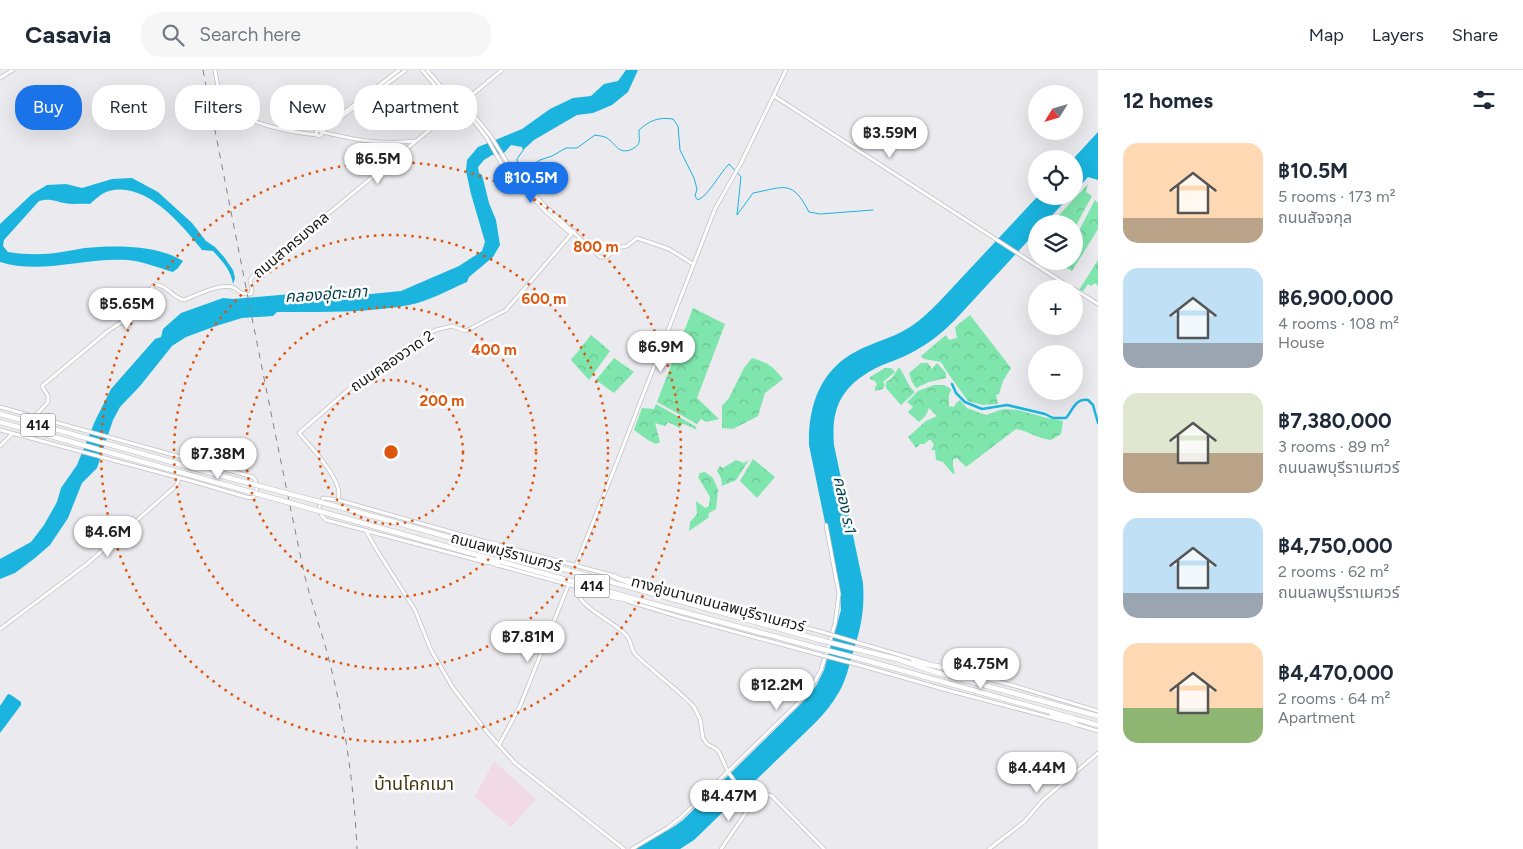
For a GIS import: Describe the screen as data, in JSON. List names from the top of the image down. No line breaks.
{"streets":{"main road":["414","ถนนลพบุรีราเมศวร์"],"street":["ถนนสาครมงคล","ถนนคลองวาด 2","ทางคู่ขนานถนนลพบุรีราเมศวร์"]},"crossings":[["ถนนสาครมงคล","414"],["ถนนคลองวาด 2","ทางคู่ขนานถนนลพบุรีราเมศวร์"]],"districts":["บ้านโคกเมา"],"water":["คลองอุ่ตะเภา","คลอง ร.1"],"north":"bottom left","page":{"header":"Casavia","search":"Search here","nav":["Map","Layers","Share"],"heading":"12 homes","map_buttons":["+","−"],"chip":["Buy","Rent","Filters","New","Apartment"],"price":["฿3.59M","฿6.5M","฿10.5M","฿5.65M","฿6.9M","฿7.38M","฿4.6M","฿7.81M","฿4.75M","฿12.2M","฿4.44M","฿4.47M"],"list":[{"name":"฿10.5M","note":"5 rooms · 173 m² · ถนนสัจจกุล"},{"name":"฿6,900,000","note":"4 rooms · 108 m² · House"},{"name":"฿7,380,000","note":"3 rooms · 89 m² · ถนนลพบุรีราเมศวร์"},{"name":"฿4,750,000","note":"2 rooms · 62 m² · ถนนลพบุรีราเมศวร์"},{"name":"฿4,470,000","note":"2 rooms · 64 m² · Apartment"}]},"rings":["800 m","600 m","400 m","200 m"]}
